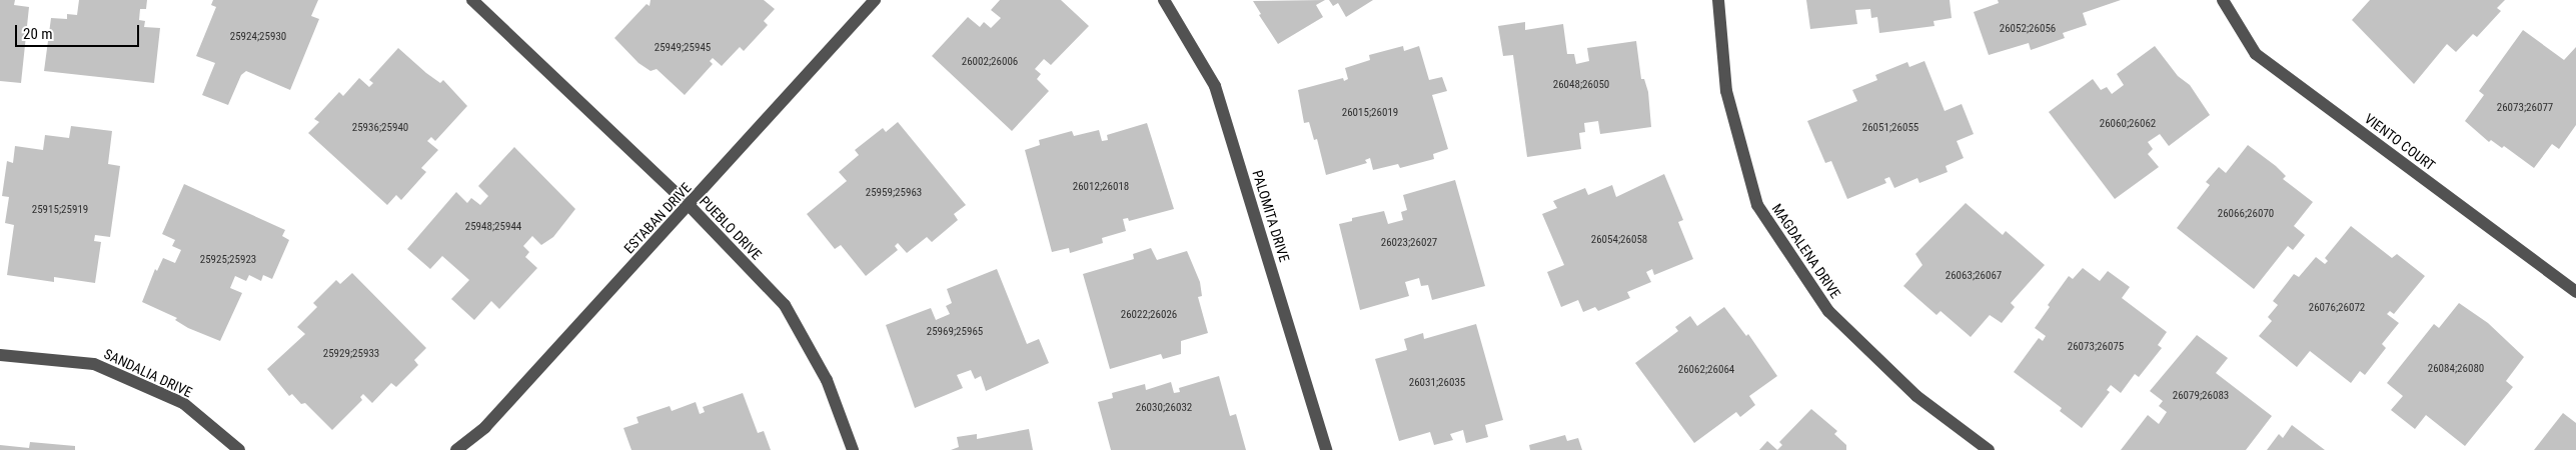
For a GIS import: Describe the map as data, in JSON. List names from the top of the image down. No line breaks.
{"streets":{"street":["VIENTO COURT","PALOMITA DRIVE","ESTABAN DRIVE","PUEBLO DRIVE","MAGDALENA DRIVE","SANDALIA DRIVE"]},"crossings":[["ESTABAN DRIVE","PUEBLO DRIVE"]],"house_numbers":["26052;26056","25924;25930","25949;25945","26002;26006","26048;26050","26073;26077","26015;26019","26060;26062","25936;25940","26051;26055","26012;26018","25959;25963","25915;25919","26066;26070","25948;25944","26054;26058","26023;26027","25925;25923","26063;26067","26076;26072","26022;26026","25969;25965","26073;26075","25929;25933","26084;26080","26062;26064","26031;26035","26079;26083","26030;26032"],"scale_bar":"20 m"}
